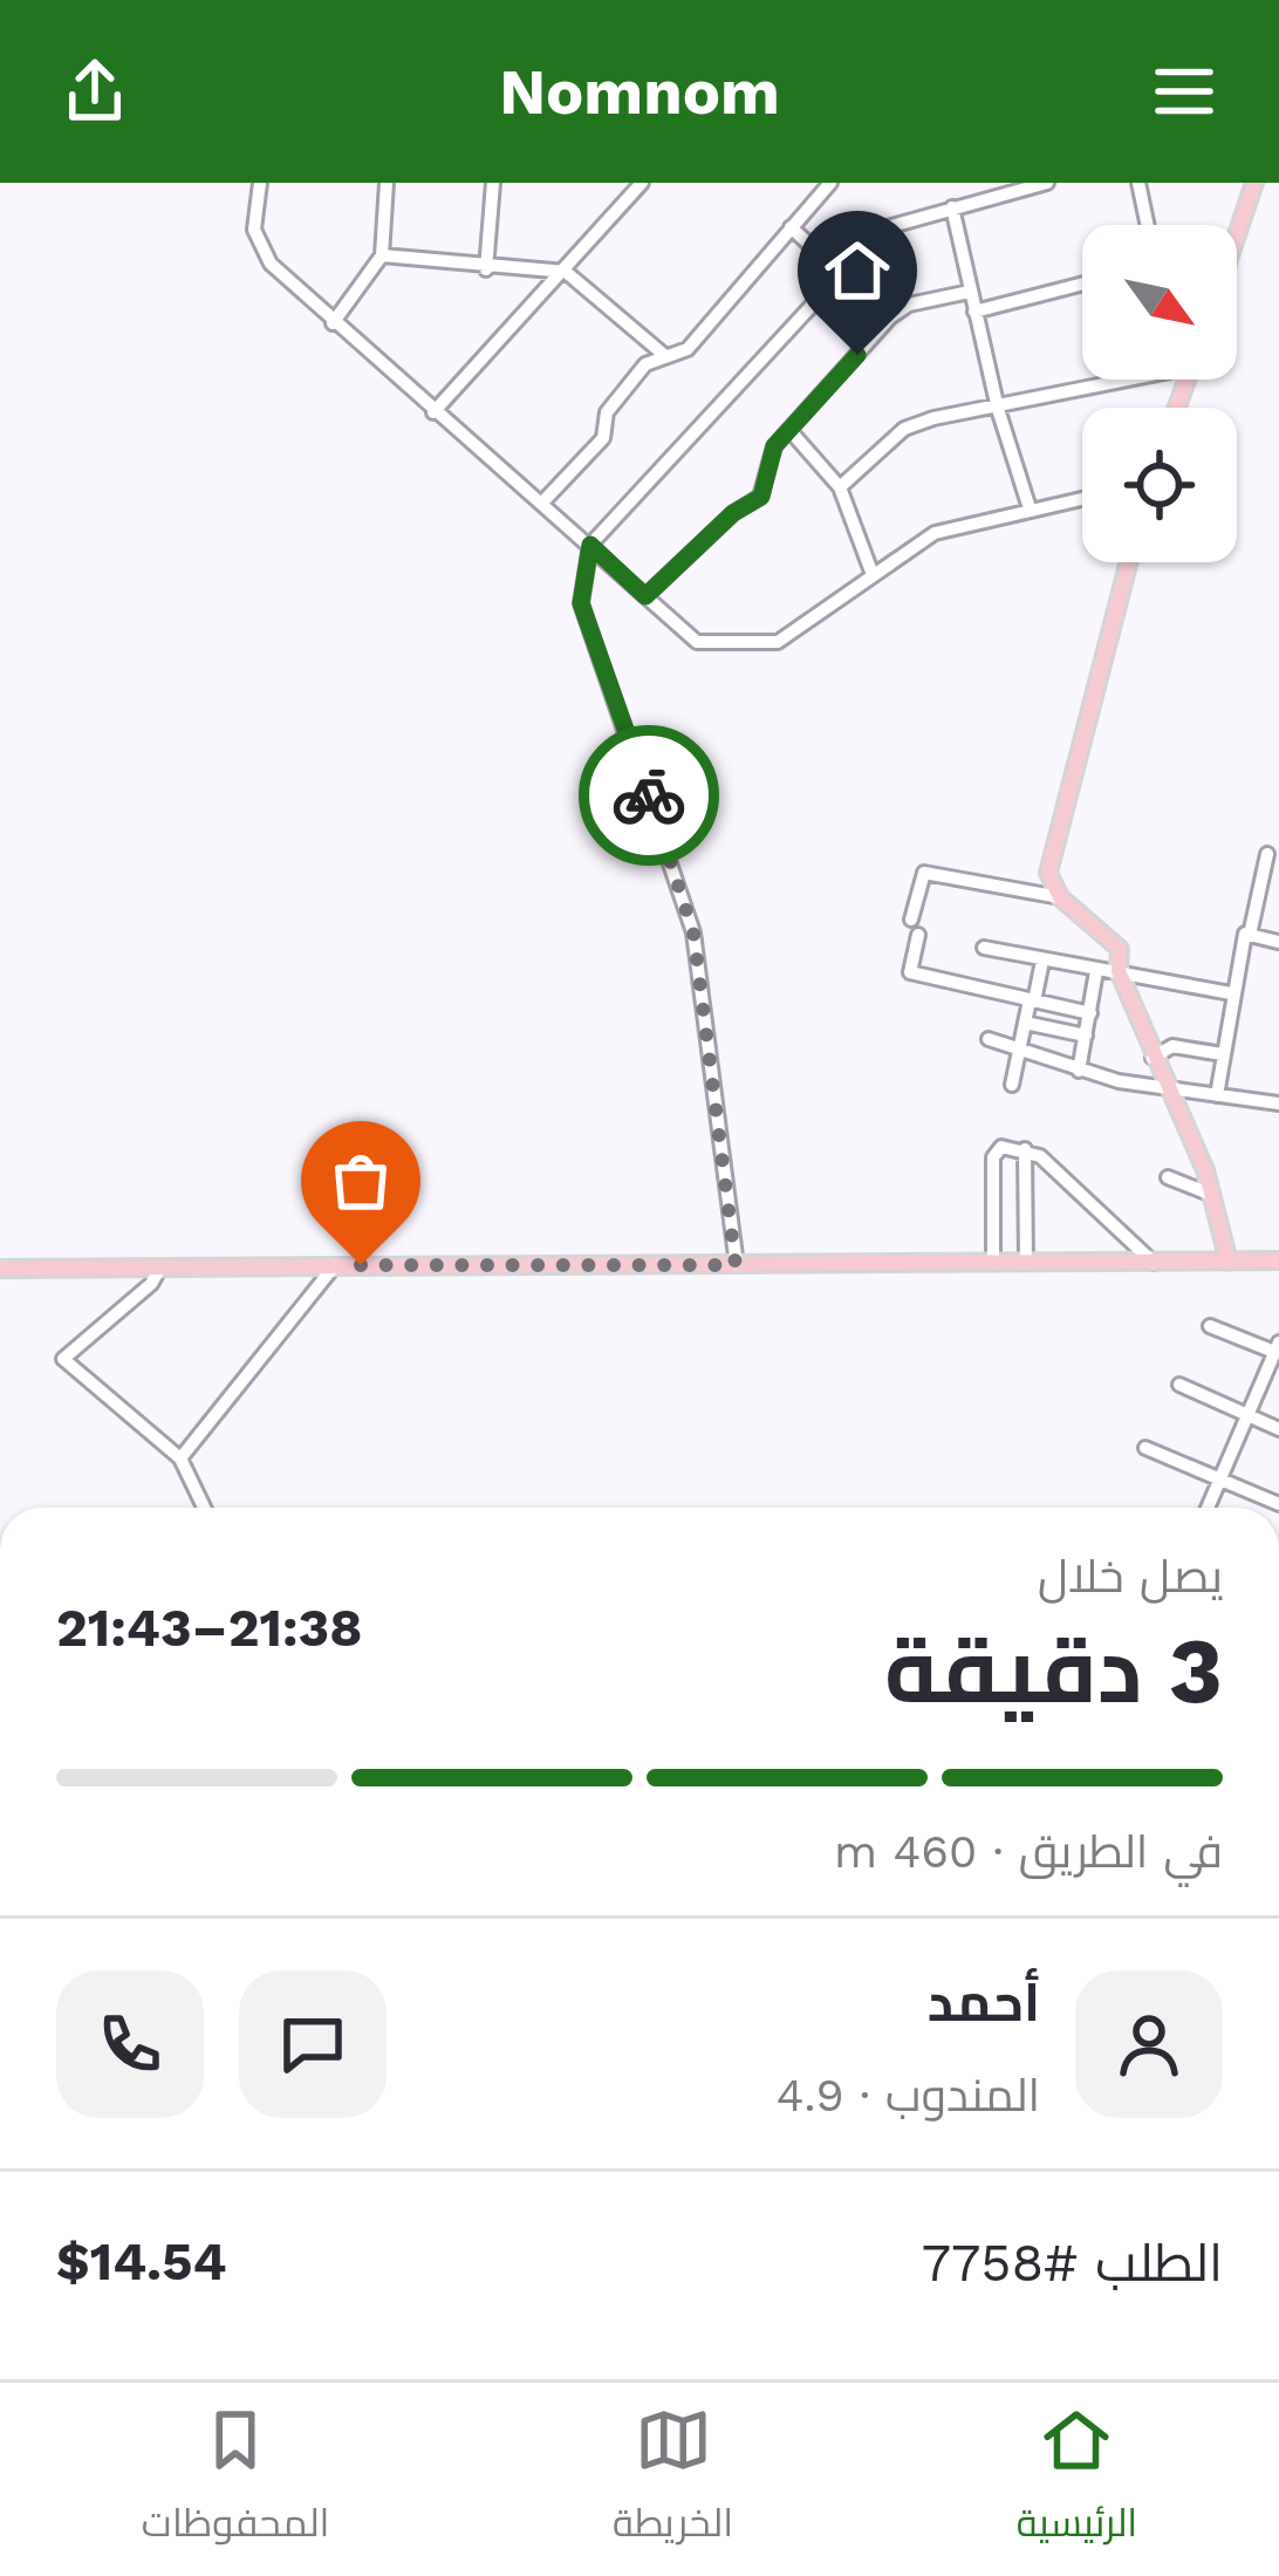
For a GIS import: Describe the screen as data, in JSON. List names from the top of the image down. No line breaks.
{"north":"bottom right","page":{"header":"Nomnom","heading":["3 دقيقة","يصل خلال","21:38–21:43"],"panel":["أحمد","المندوب · 4.9","الطلب #7758","$14.54"],"bar":"في الطريق · 460 m","tabs":["الرئيسية","الخريطة","المحفوظات"]}}
